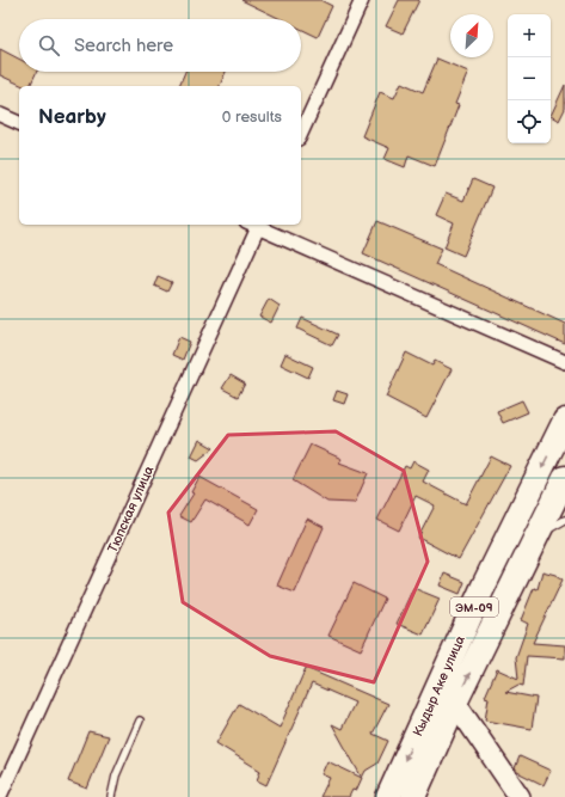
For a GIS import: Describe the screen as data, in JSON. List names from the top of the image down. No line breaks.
{"streets":{"highway":["ЭМ-09","Кыдыр Аке улица"],"street":["Тюпская улица"]},"north":"top right","page":{"map_buttons":["+","−"],"search":"Search here","heading":["Nearby","0 results"]}}
